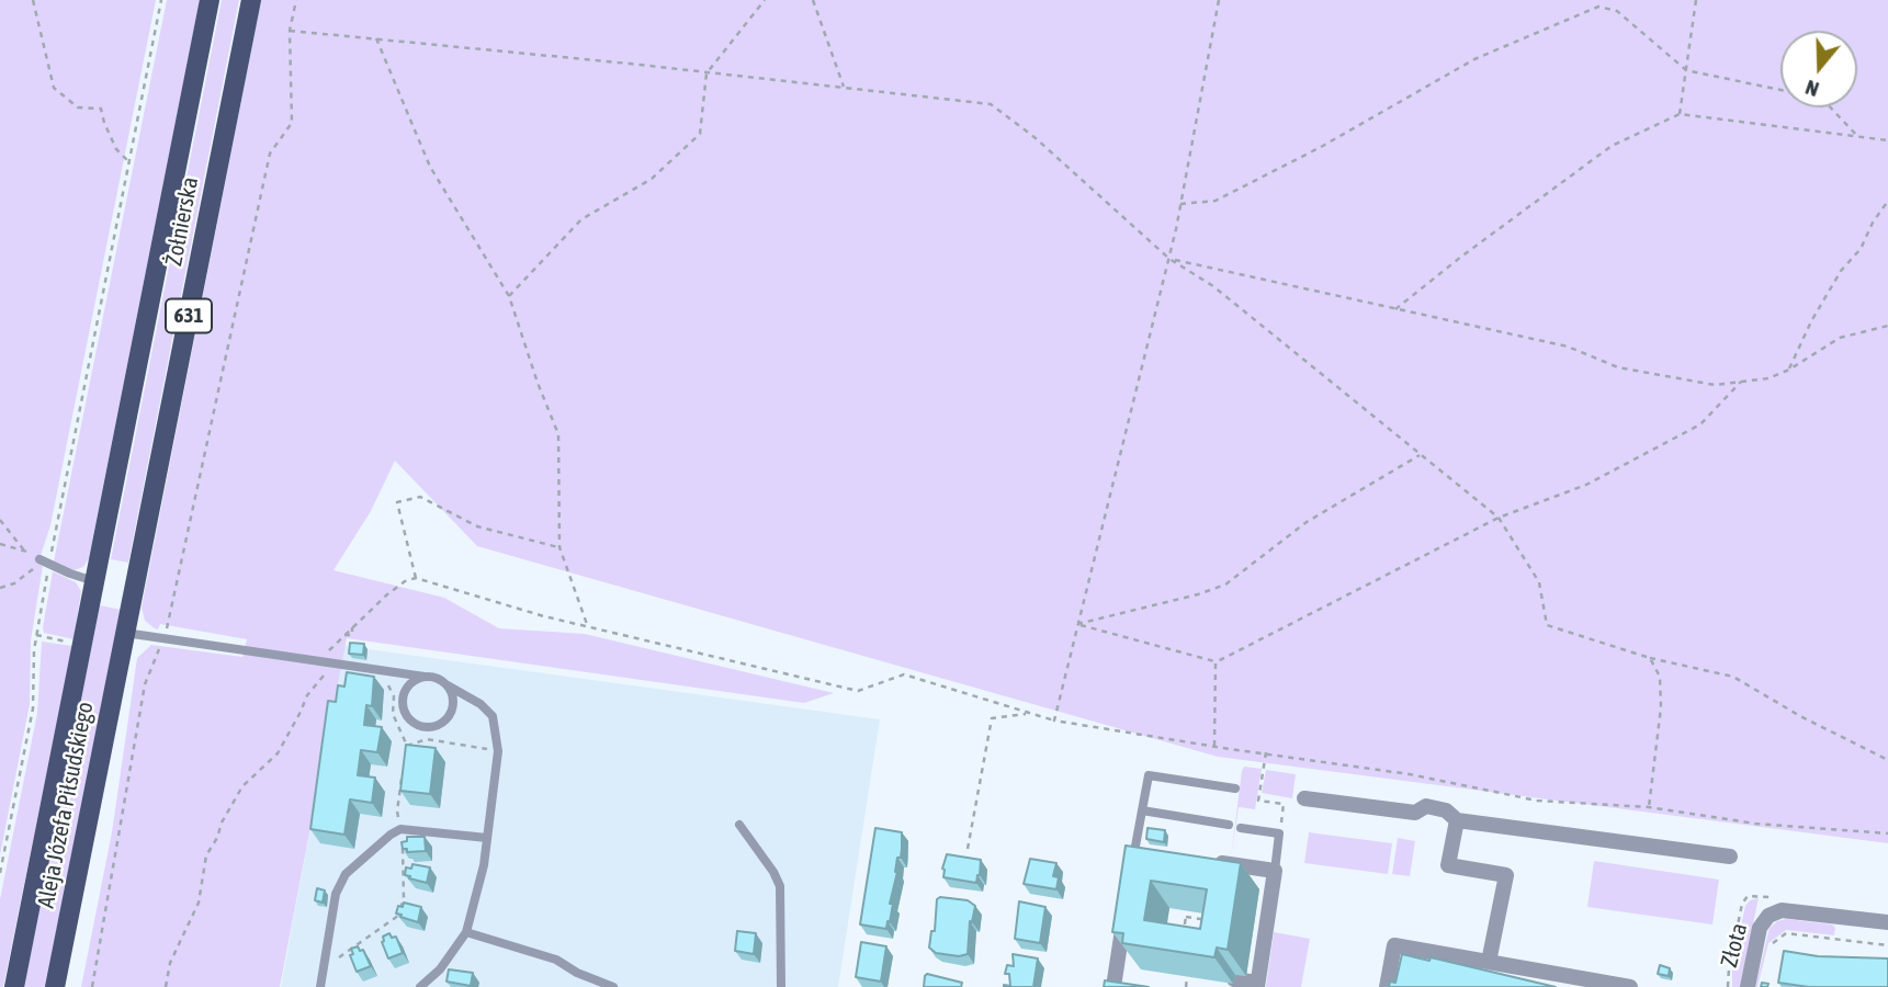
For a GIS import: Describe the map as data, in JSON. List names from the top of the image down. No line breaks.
{"streets":{"main road":["Żołnierska","631","Aleja Józefa Piłsudskiego"],"street":["Złota"]},"crossings":[["Żołnierska","Aleja Józefa Piłsudskiego"]],"north":"bottom"}
